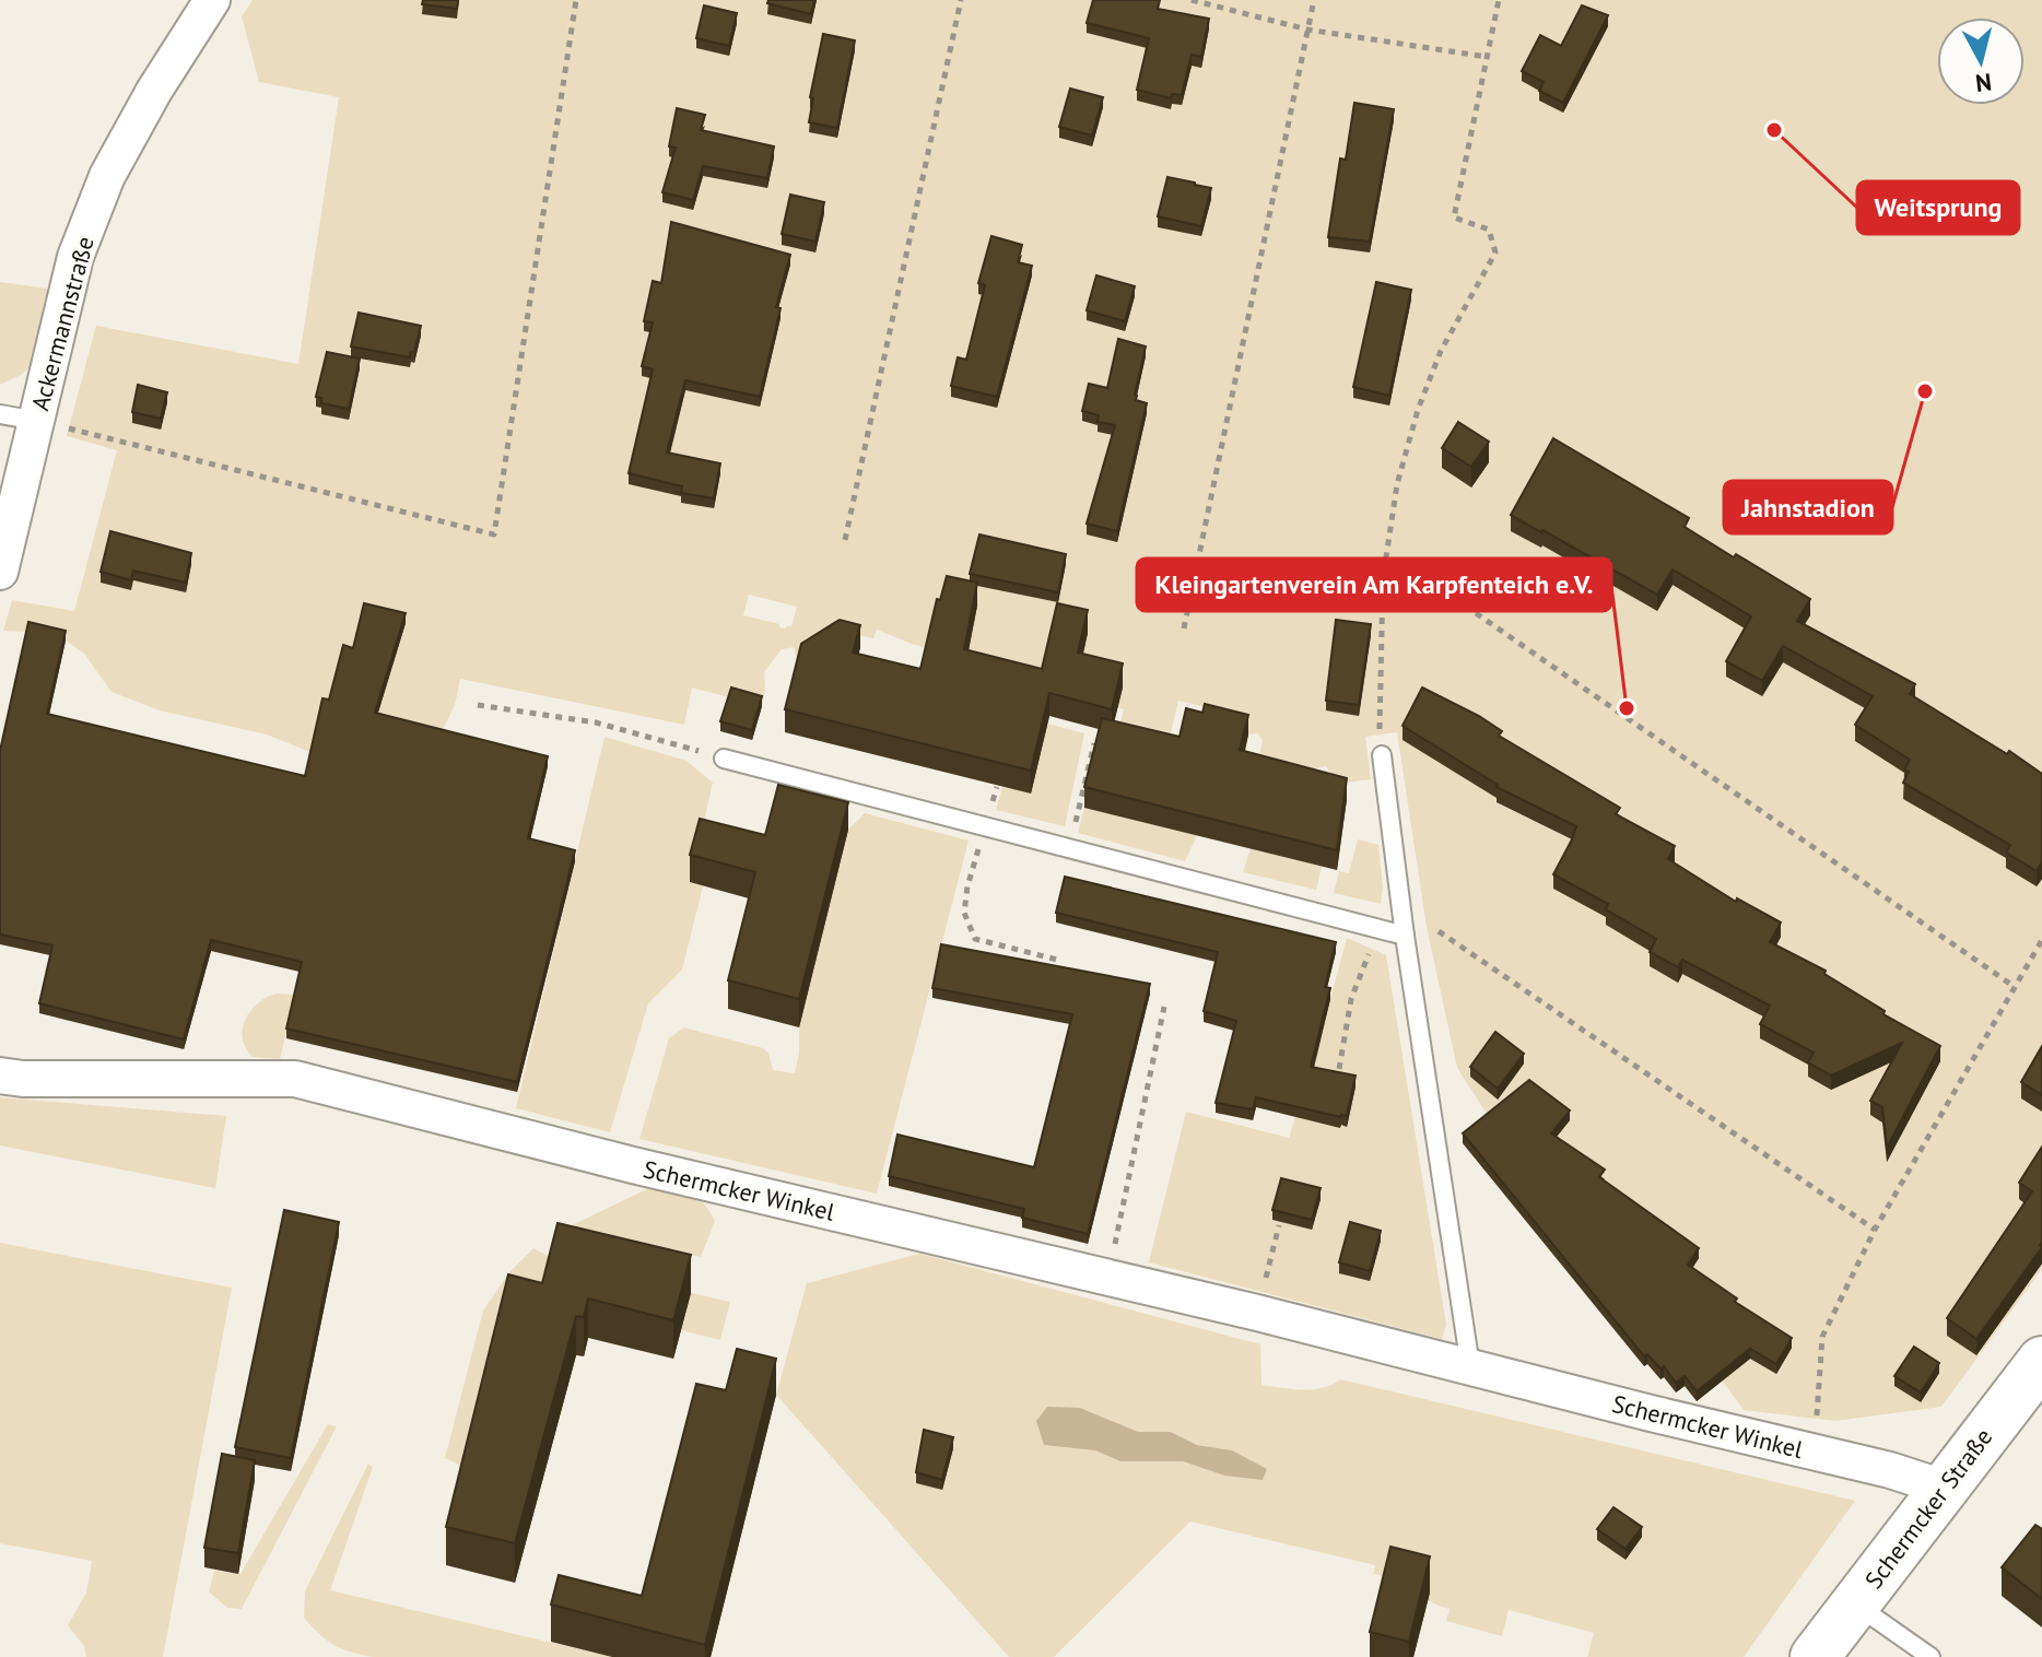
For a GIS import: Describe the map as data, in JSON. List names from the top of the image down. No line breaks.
{"streets":{"main road":["Schermcker Straße"],"street":["Ackermannstraße","Schermcker Winkel"]},"crossings":[["Schermcker Winkel","Schermcker Straße"]],"places":["Weitsprung","Jahnstadion","Kleingartenverein Am Karpfenteich e.V."],"north":"bottom"}
